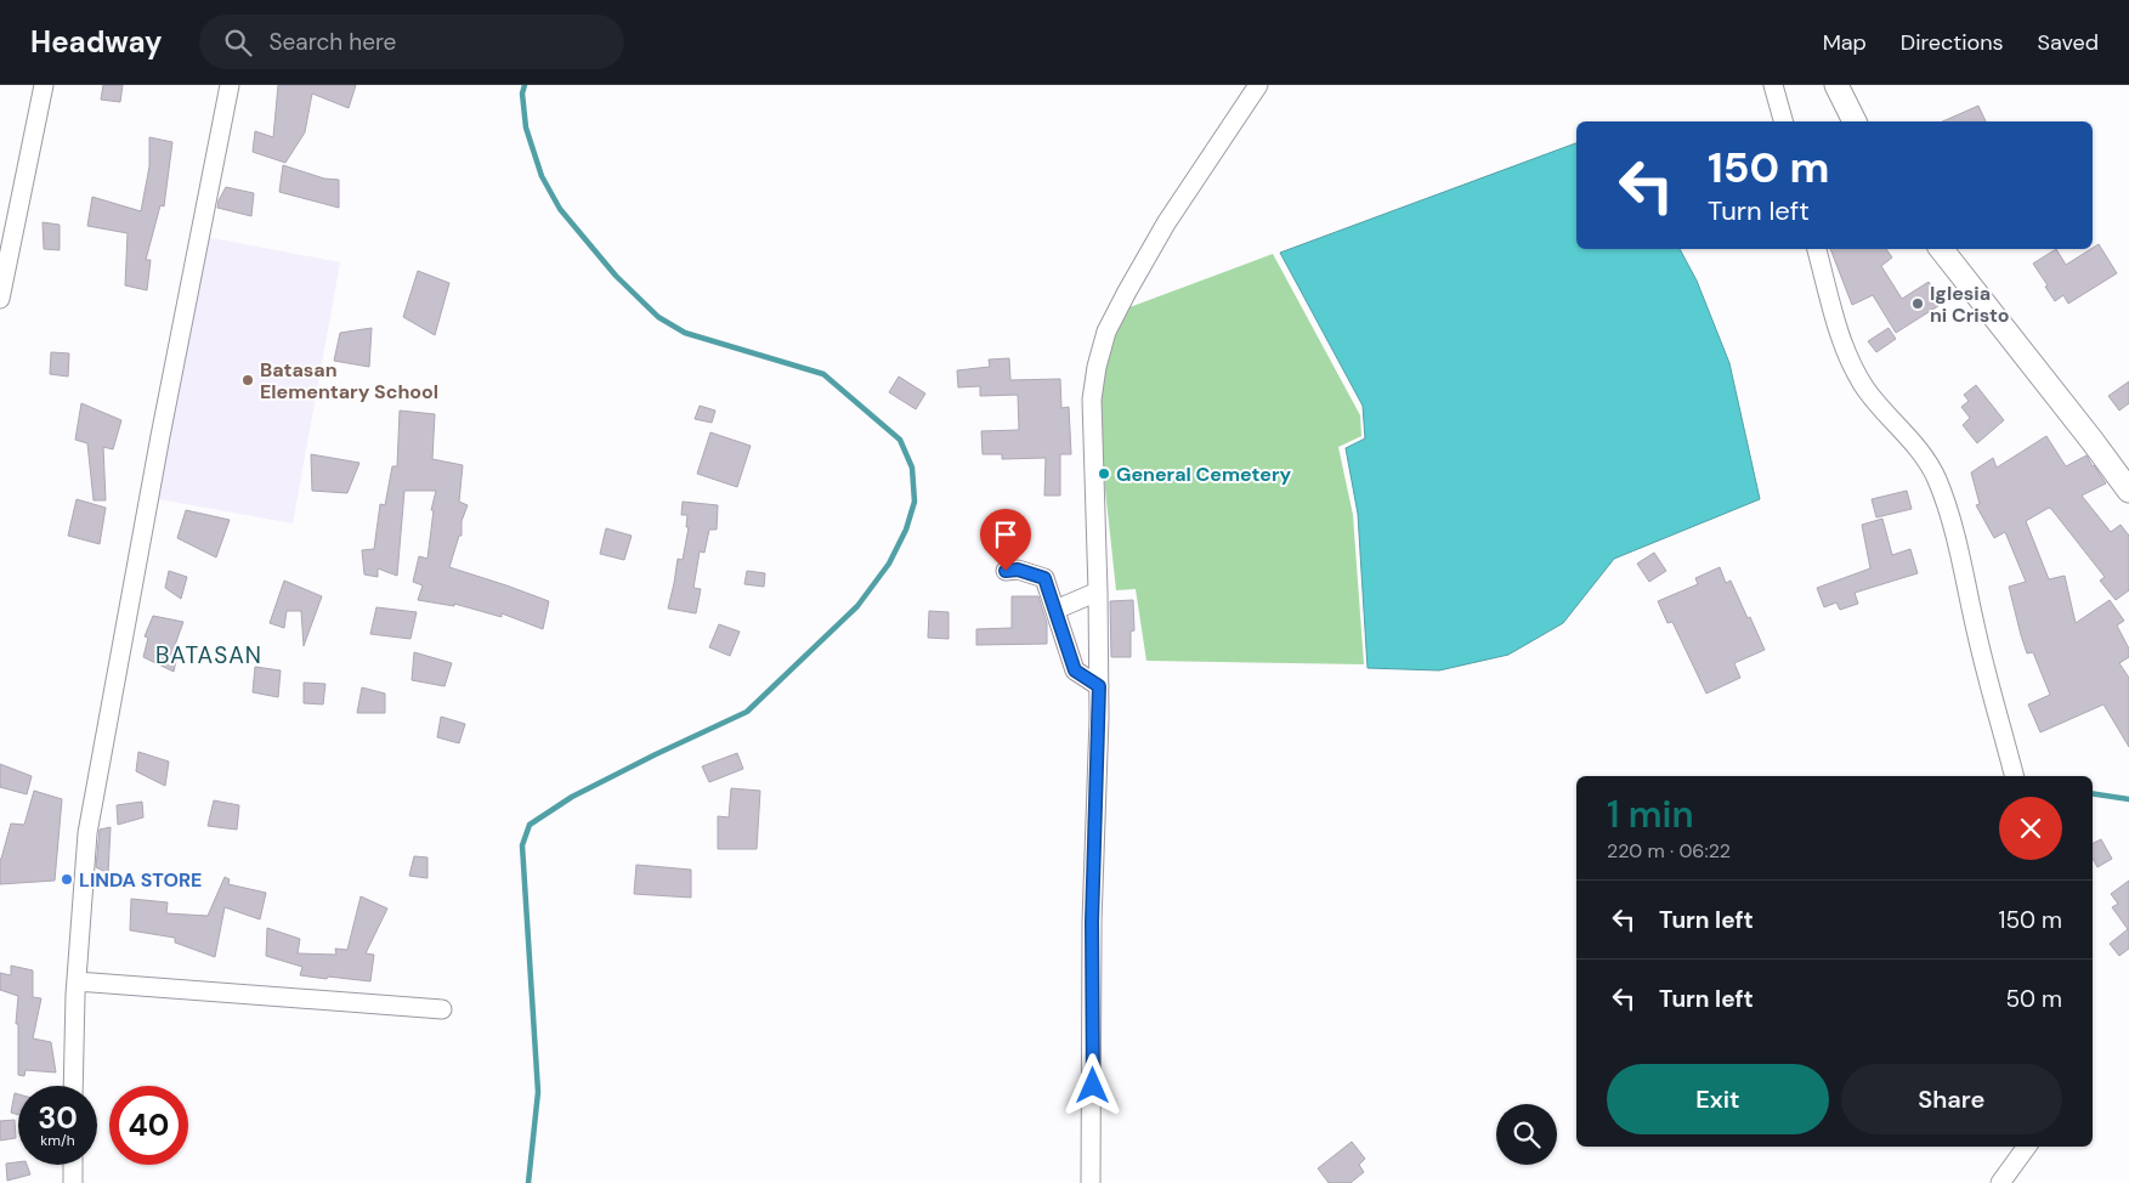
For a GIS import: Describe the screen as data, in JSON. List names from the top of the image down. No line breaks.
{"districts":["BATASAN"],"places":["Iglesia ni Cristo","Batasan Elementary School","General Cemetery","LINDA STORE"],"page":{"header":"Headway","search":"Search here","nav":["Map","Directions","Saved"],"turn":["150 m","Turn left"],"heading":["1 min","220 m · 06:22"],"list":[{"name":"Turn left","value":"150 m"},{"name":"Turn left","value":"50 m"}],"buttons":["Exit","Share"],"speed":"30 km/h","limit":"40"}}
